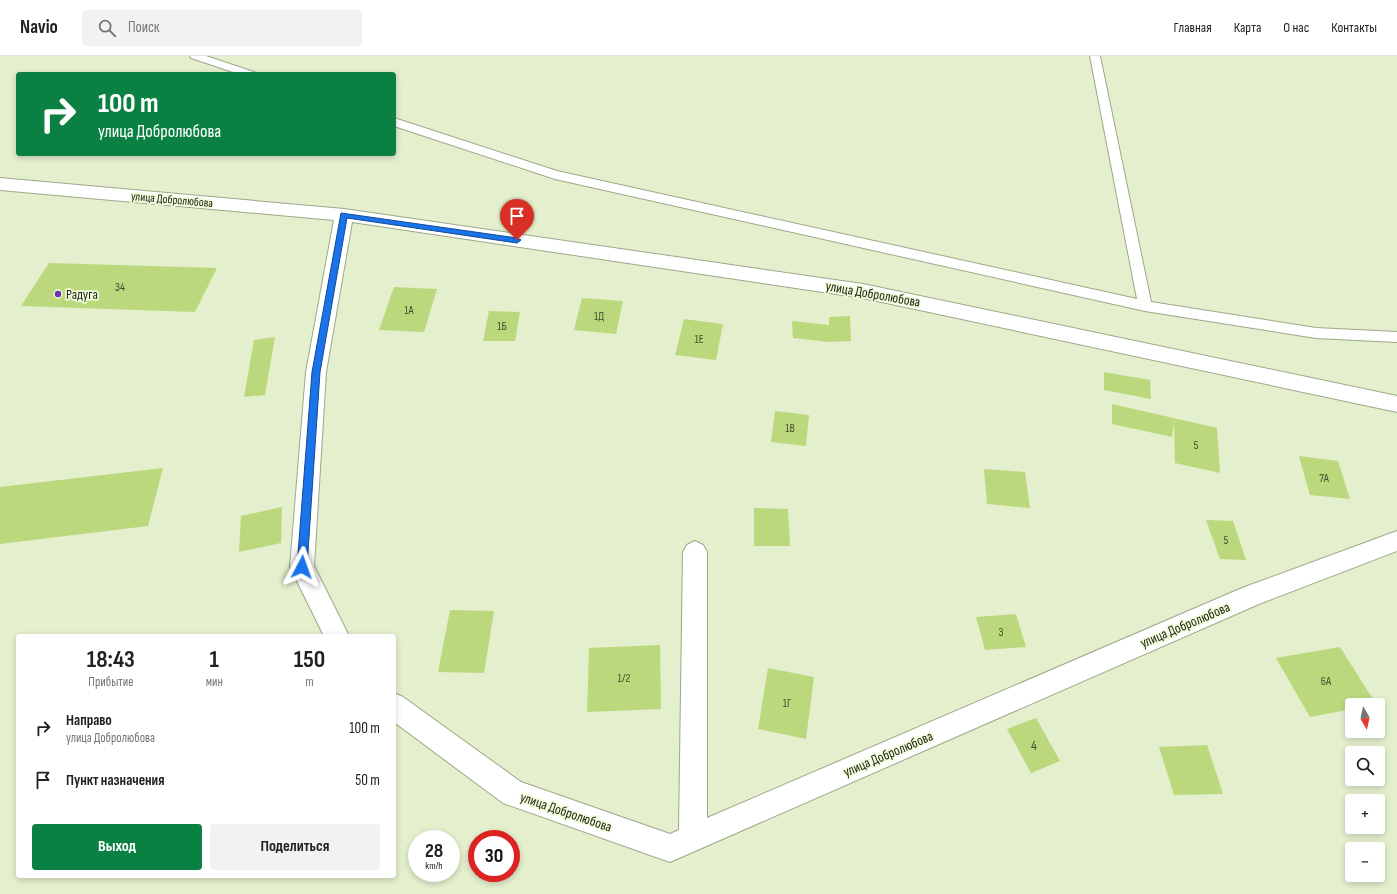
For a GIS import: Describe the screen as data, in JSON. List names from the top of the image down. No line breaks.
{"streets":{"street":["улица Добролюбова"]},"places":["Радуга"],"house_numbers":["34","1А","1Д","1Б","1Е","1В","5","7А","5","3","1/2","6А","1Г","4"],"north":"bottom","page":{"header":"Navio","search":"Поиск","nav":["Главная","Карта","О нас","Контакты"],"turn":["100 m","улица Добролюбова"],"eta":["18:43","Прибытие","1","мин","150","m"],"map_buttons":["+","−"],"list":[{"name":"Направо","note":"улица Добролюбова","value":"100 m"},{"name":"Пункт назначения","value":"50 m"}],"buttons":["Выход","Поделиться"],"speed":"28 km/h","limit":"30"}}
